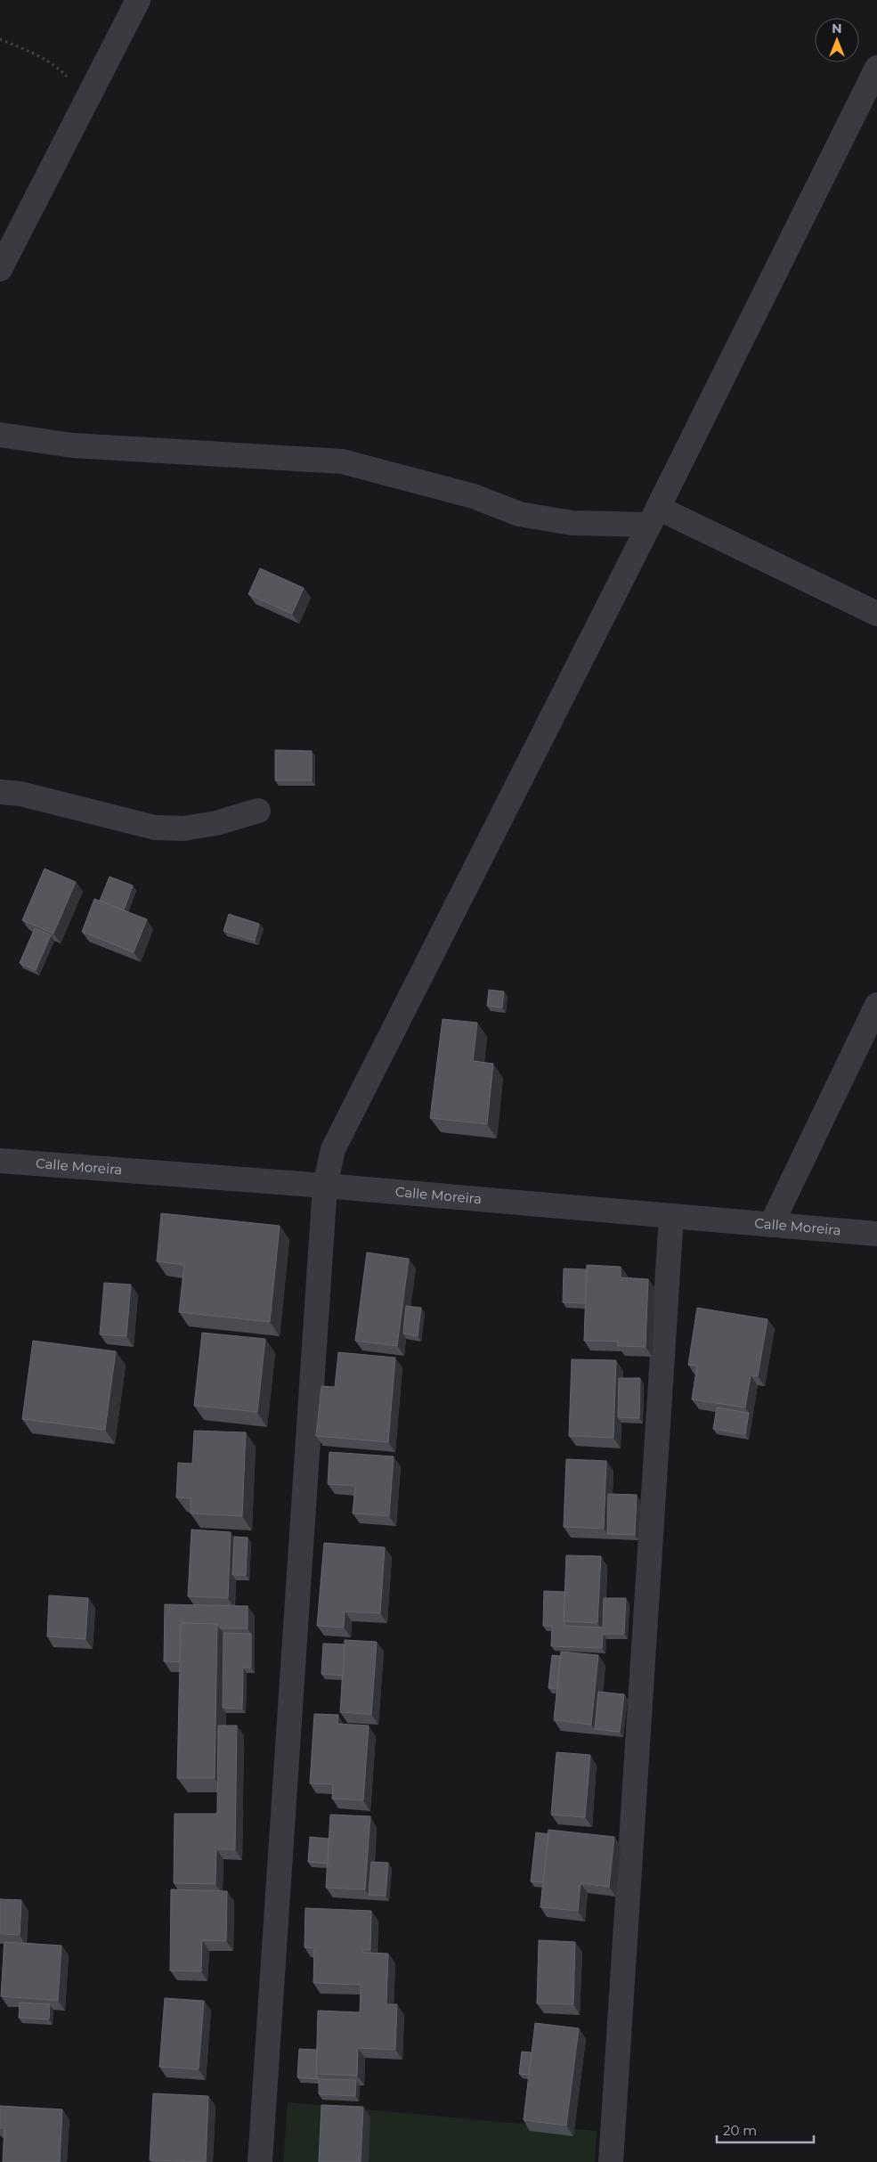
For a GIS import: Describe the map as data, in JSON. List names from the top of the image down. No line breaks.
{"streets":{"street":["Calle Moreira"]},"scale_bar":"20 m","north":"top"}
